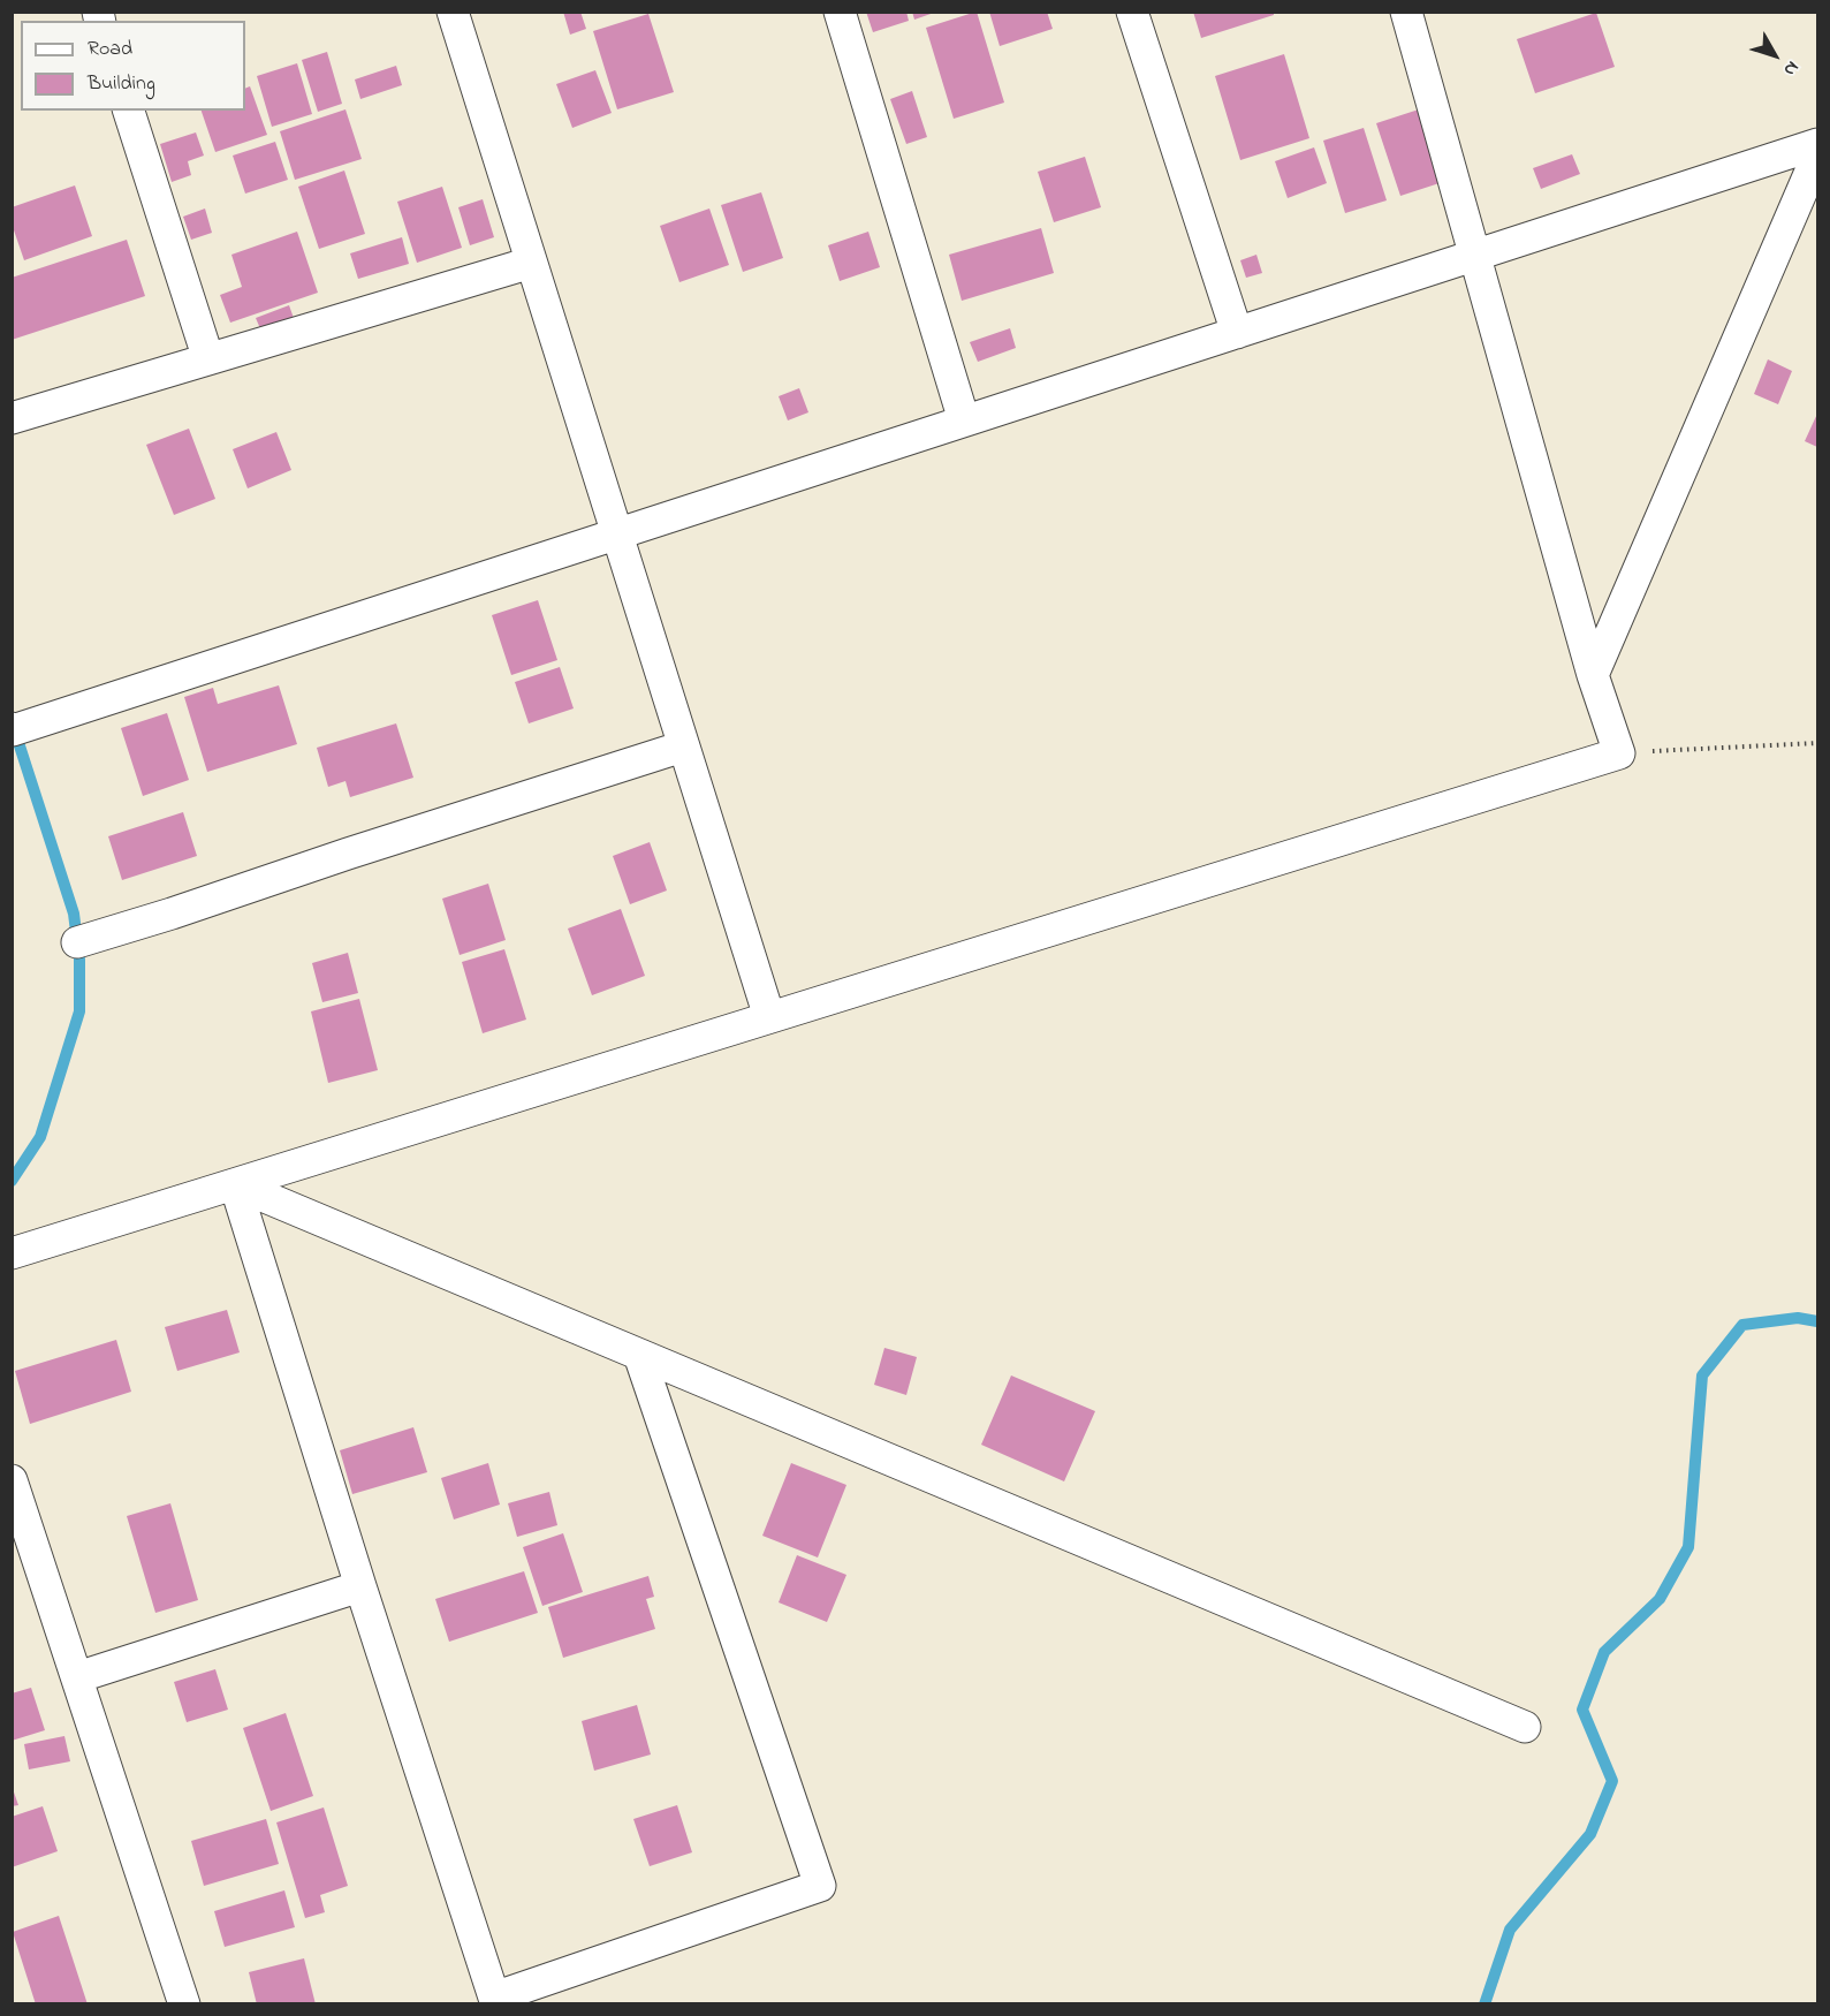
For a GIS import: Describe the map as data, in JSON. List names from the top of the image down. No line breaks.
{"legend":["Road","Building"],"north":"bottom right"}
